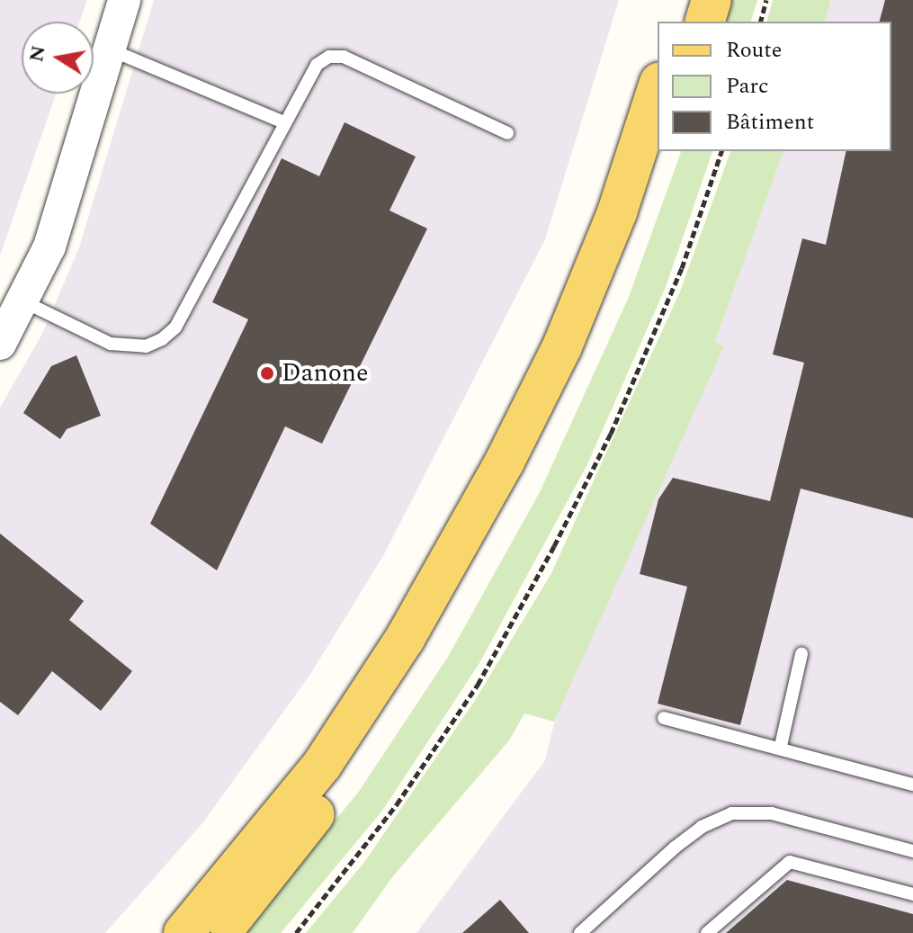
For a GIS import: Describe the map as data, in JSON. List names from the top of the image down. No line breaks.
{"places":["Danone"],"legend":["Route","Parc","Bâtiment"],"north":"left"}
